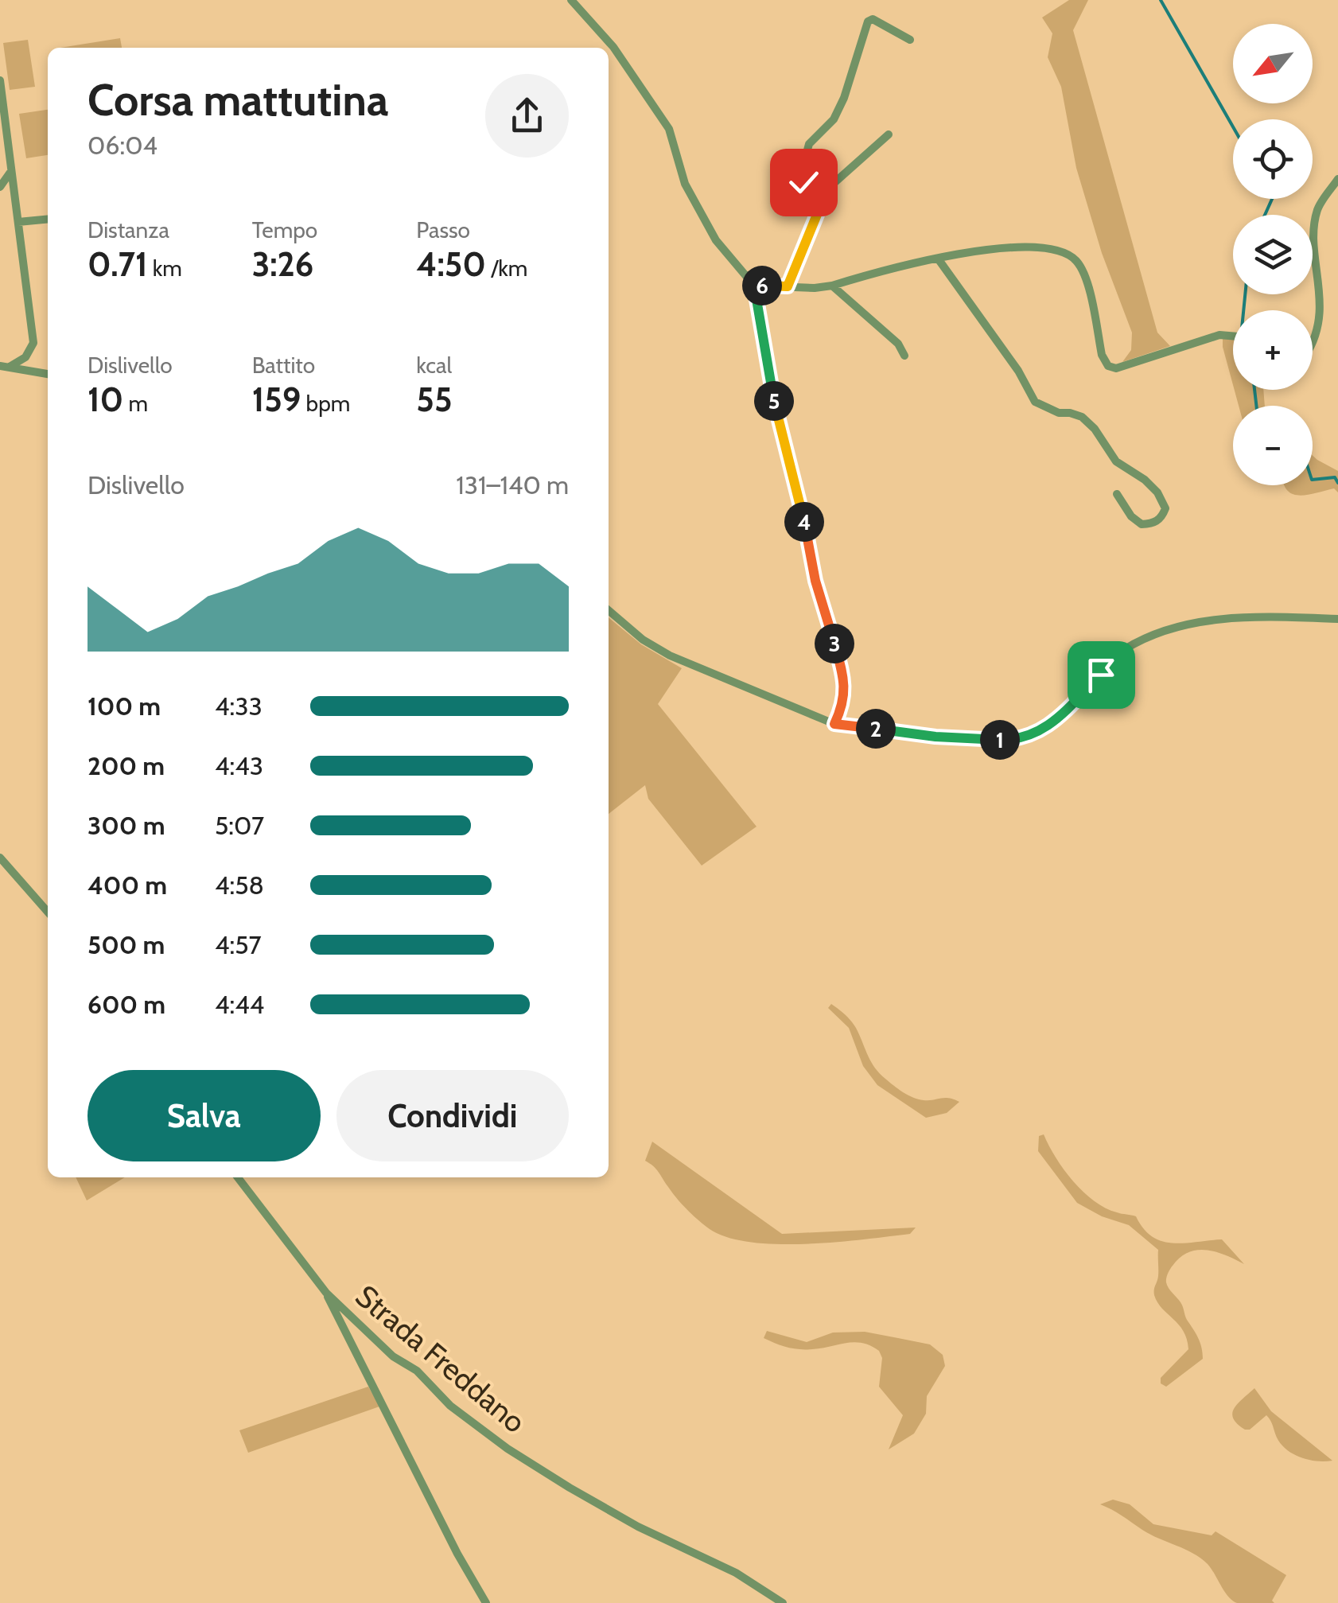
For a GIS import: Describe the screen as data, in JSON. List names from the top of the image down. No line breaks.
{"streets":{"street":["Strada Freddano"]},"north":"bottom left","page":{"map_buttons":["+","−"],"heading":["Corsa mattutina","06:04"],"stats":[["Distanza","0.71 km"],["Tempo","3:26"],["Passo","4:50 /km"],["Dislivello","10 m"],["Battito","159 bpm"],["kcal","55"]],"pins":["6","5","4","3","2","1"],"chart":["Dislivello","131–140 m"],"list":[{"name":"100 m","note":"4:33"},{"name":"200 m","note":"4:43"},{"name":"300 m","note":"5:07"},{"name":"400 m","note":"4:58"},{"name":"500 m","note":"4:57"},{"name":"600 m","note":"4:44"}],"buttons":["Salva","Condividi"]}}
